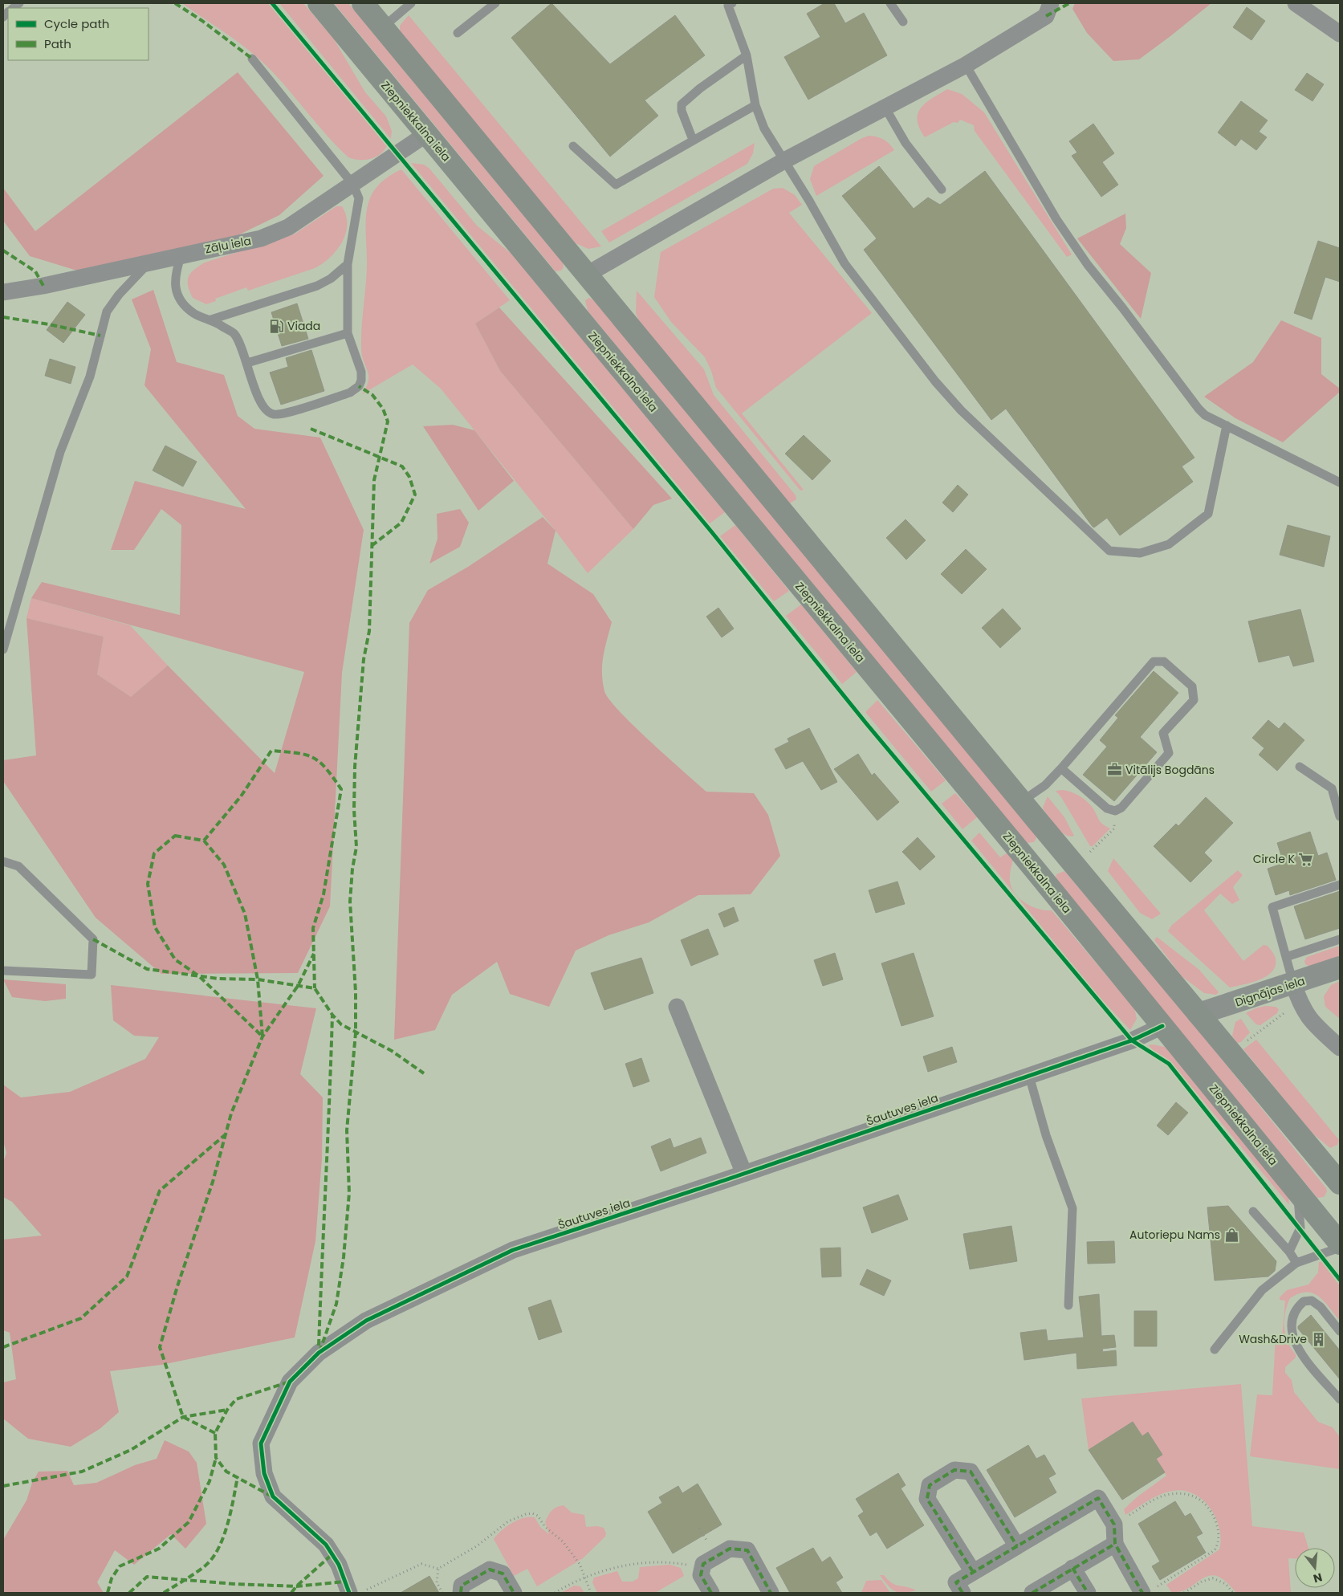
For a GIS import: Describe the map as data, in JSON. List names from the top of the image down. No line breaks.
{"streets":{"highway":["Ziepniekkalna iela"],"main road":["Dignājas iela"],"street":["Zāļu iela","Šautuves iela"]},"crossings":[["Ziepniekkalna iela","Zāļu iela"],["Ziepniekkalna iela","Šautuves iela"]],"places":{"fuel station":["Viada"],"office":["Vitālijs Bogdāns"],"supermarket":["Circle K"],"shop":["Autoriepu Nams"],"building":["Wash&Drive"]},"legend":["Cycle path","Path"],"north":"bottom"}
